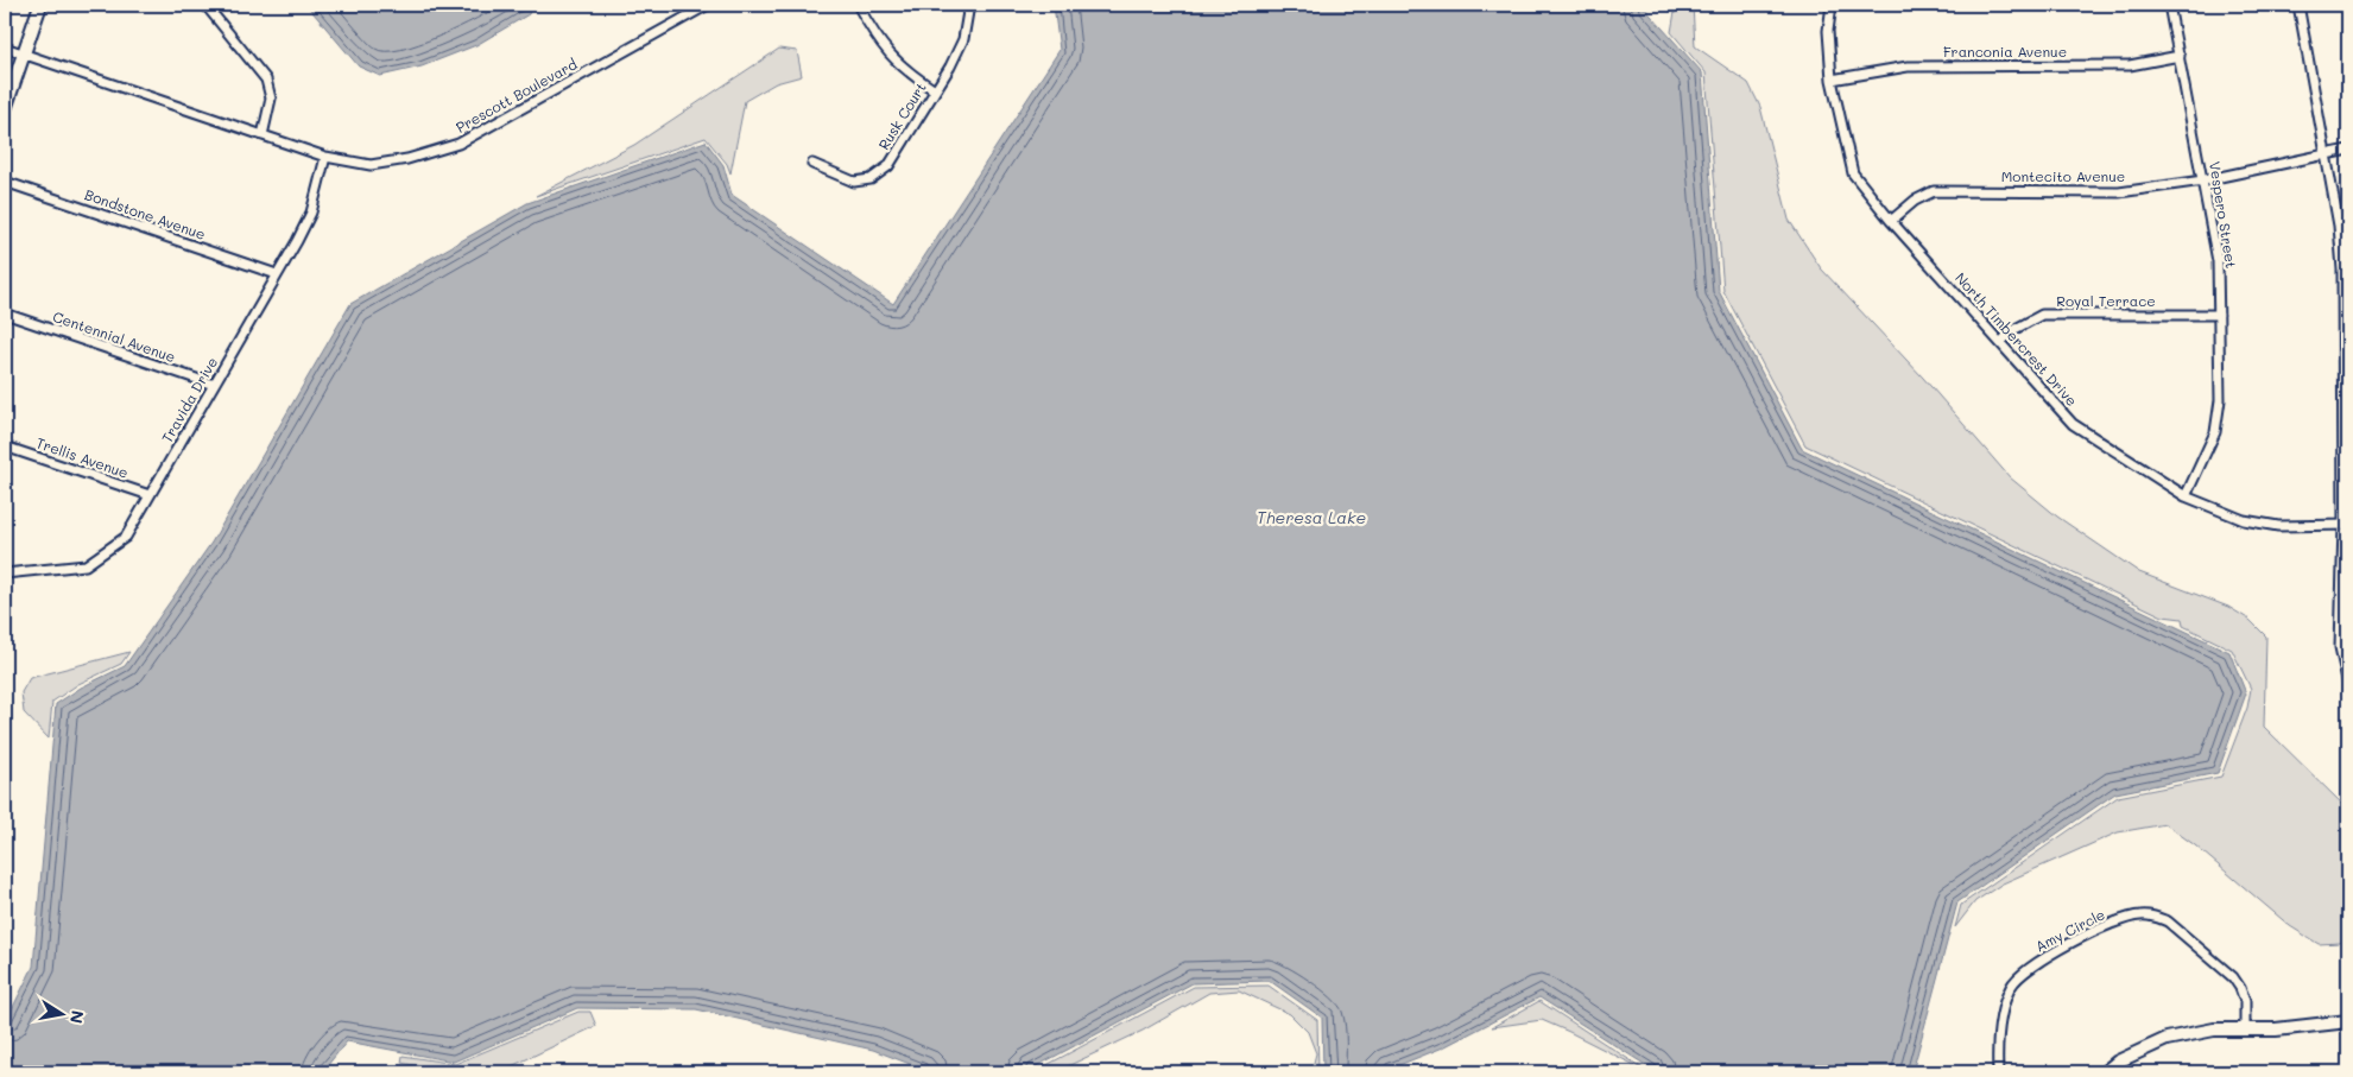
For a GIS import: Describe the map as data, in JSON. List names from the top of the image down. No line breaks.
{"streets":{"street":["Franconia Avenue","Prescott Boulevard","Rusk Court","Montecito Avenue","Bondstone Avenue","Vespero Street","Royal Terrace","Centennial Avenue","North Timbercrest Drive","Travida Drive","Trellis Avenue","Amy Circle"]},"crossings":[["Franconia Avenue","Vespero Street"],["Franconia Avenue","North Timbercrest Drive"],["Prescott Boulevard","Travida Drive"],["Montecito Avenue","Vespero Street"],["Montecito Avenue","North Timbercrest Drive"],["Bondstone Avenue","Travida Drive"],["Vespero Street","Royal Terrace"],["Vespero Street","North Timbercrest Drive"],["Royal Terrace","North Timbercrest Drive"],["Centennial Avenue","Travida Drive"],["Travida Drive","Trellis Avenue"]],"water":["Theresa Lake"],"north":"right"}
